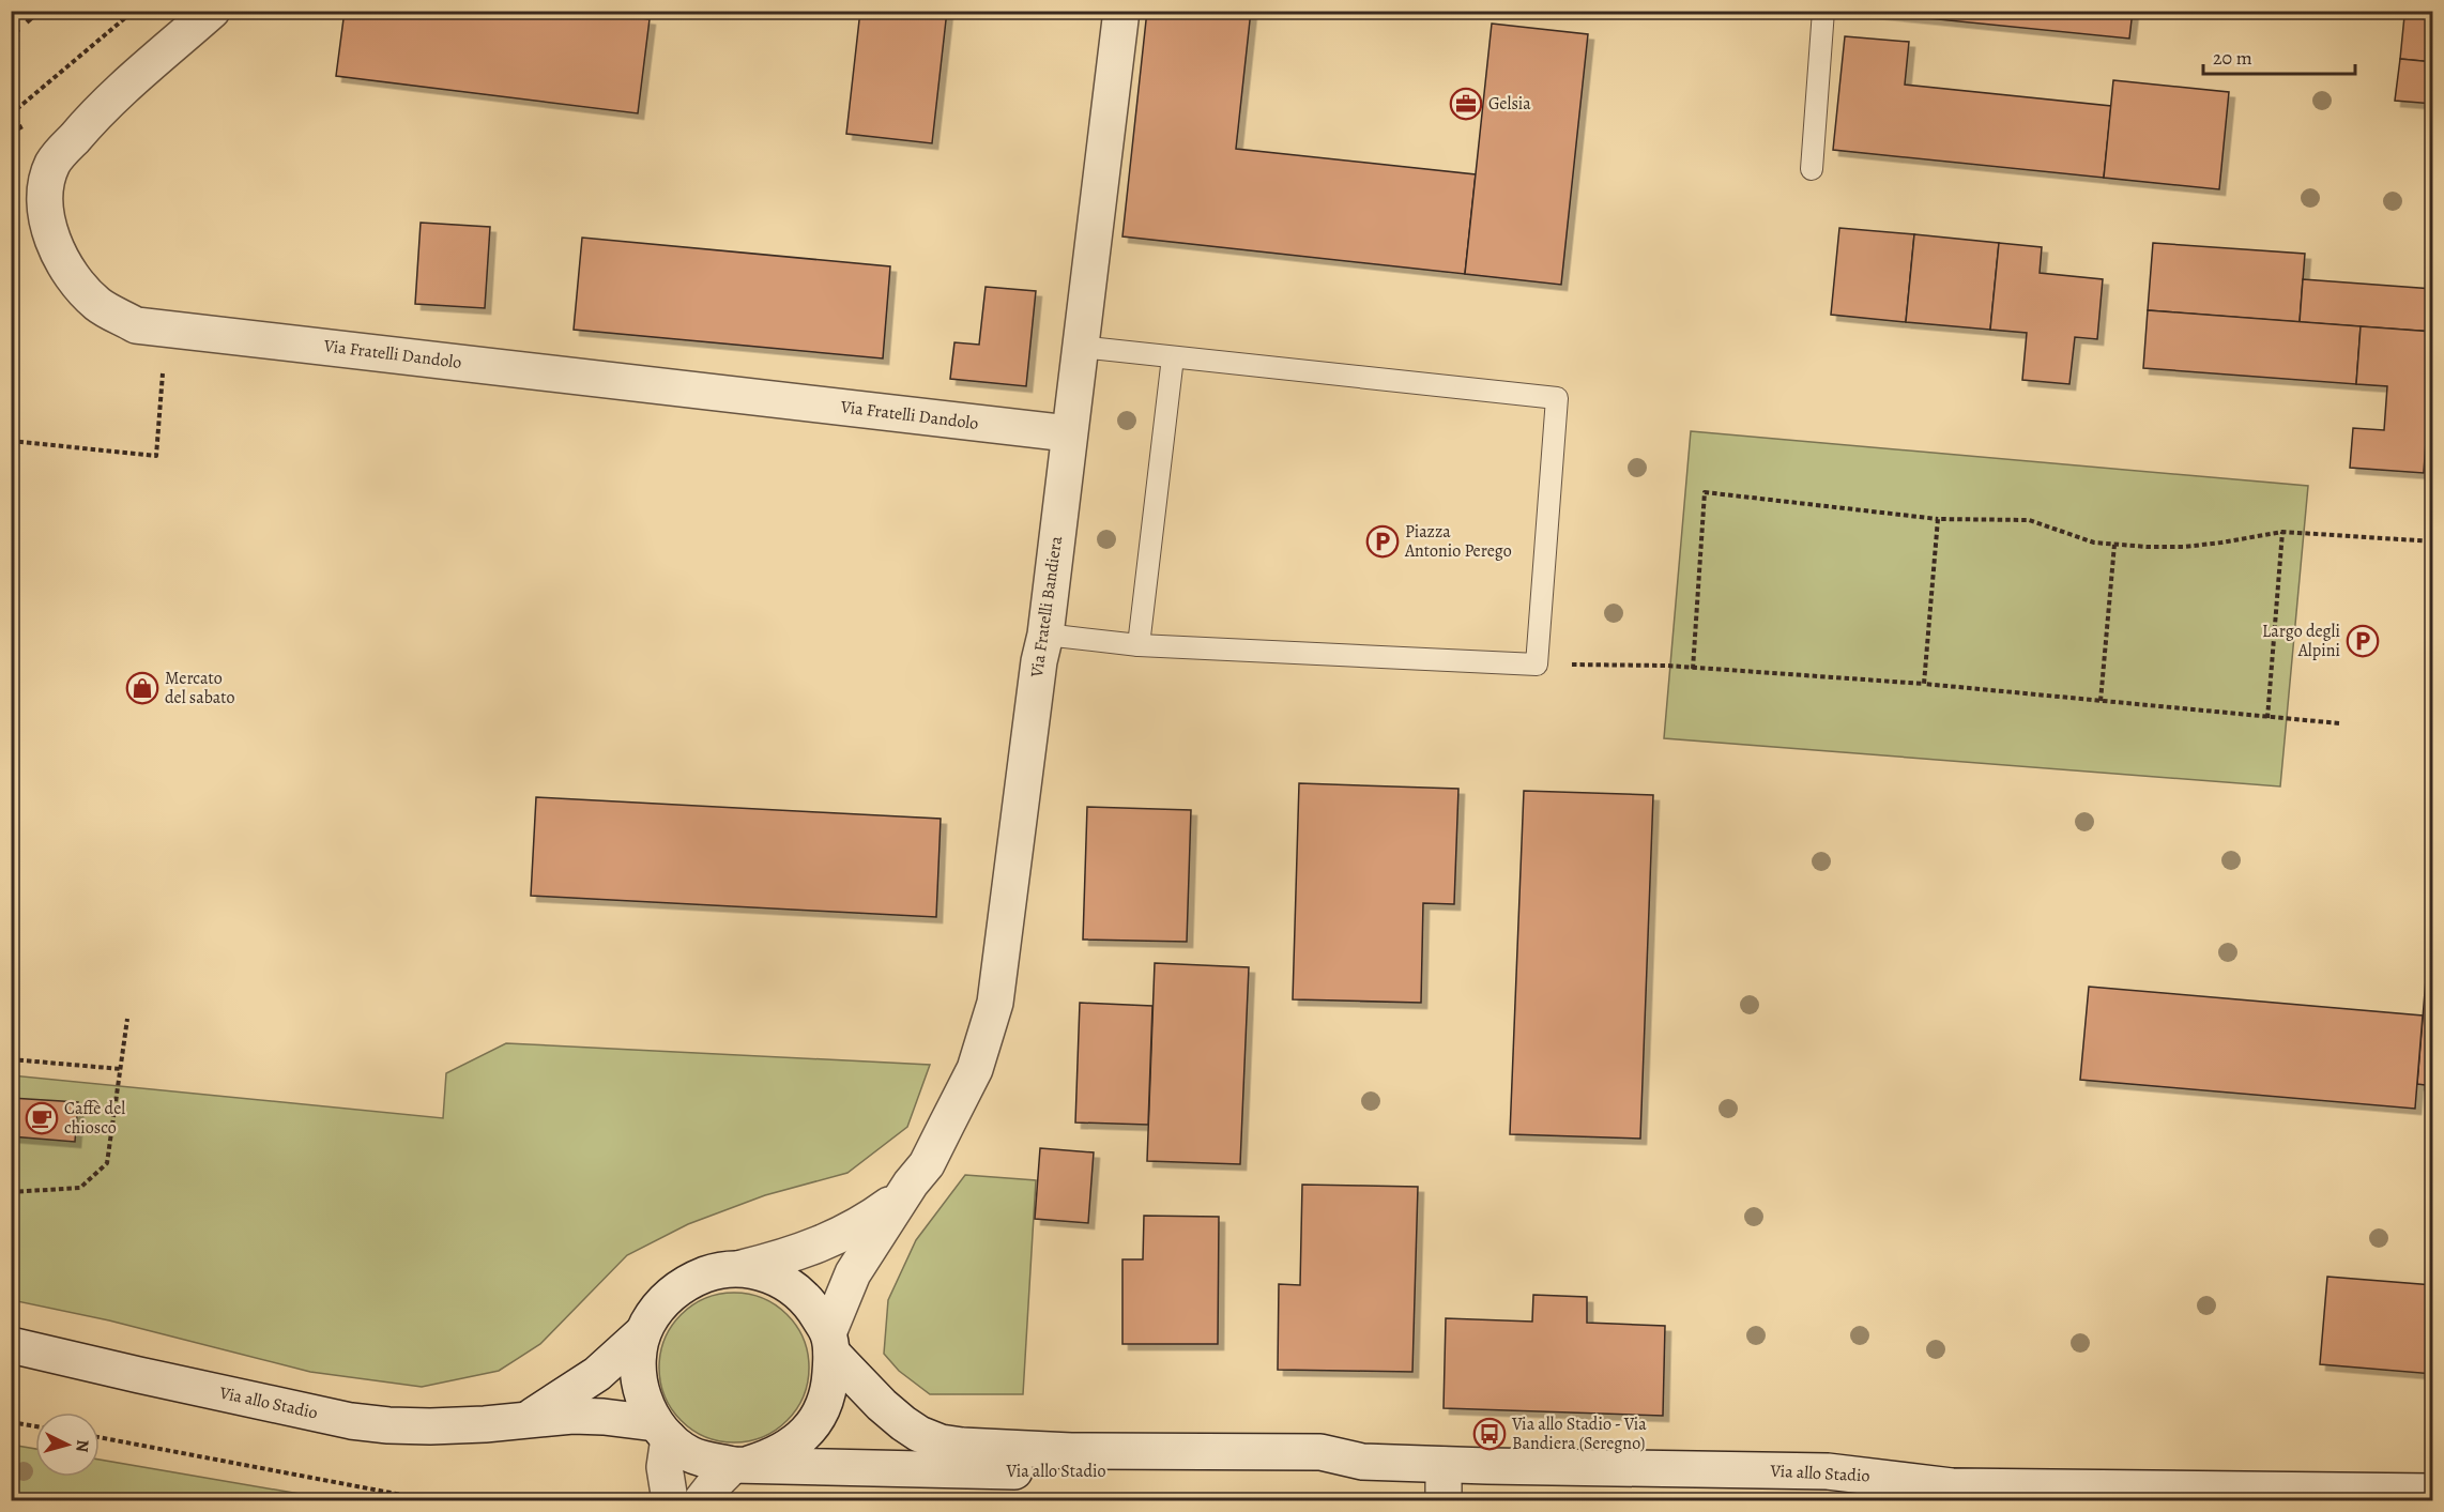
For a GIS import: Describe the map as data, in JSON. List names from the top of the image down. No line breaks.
{"streets":{"main road":["Via Fratelli Dandolo","Via Fratelli Bandiera","Via allo Stadio"]},"crossings":[["Via Fratelli Dandolo","Via Fratelli Bandiera"],["Via Fratelli Bandiera","Via allo Stadio"]],"places":{"office":["Gelsia"],"parking":["Piazza Antonio Perego","Largo degli Alpini"],"shop":["Mercato del sabato"],"cafe":["Caffè del chiosco"],"bus stop":["Via allo Stadio - Via Bandiera (Seregno)"]},"scale_bar":"20 m","north":"right"}
